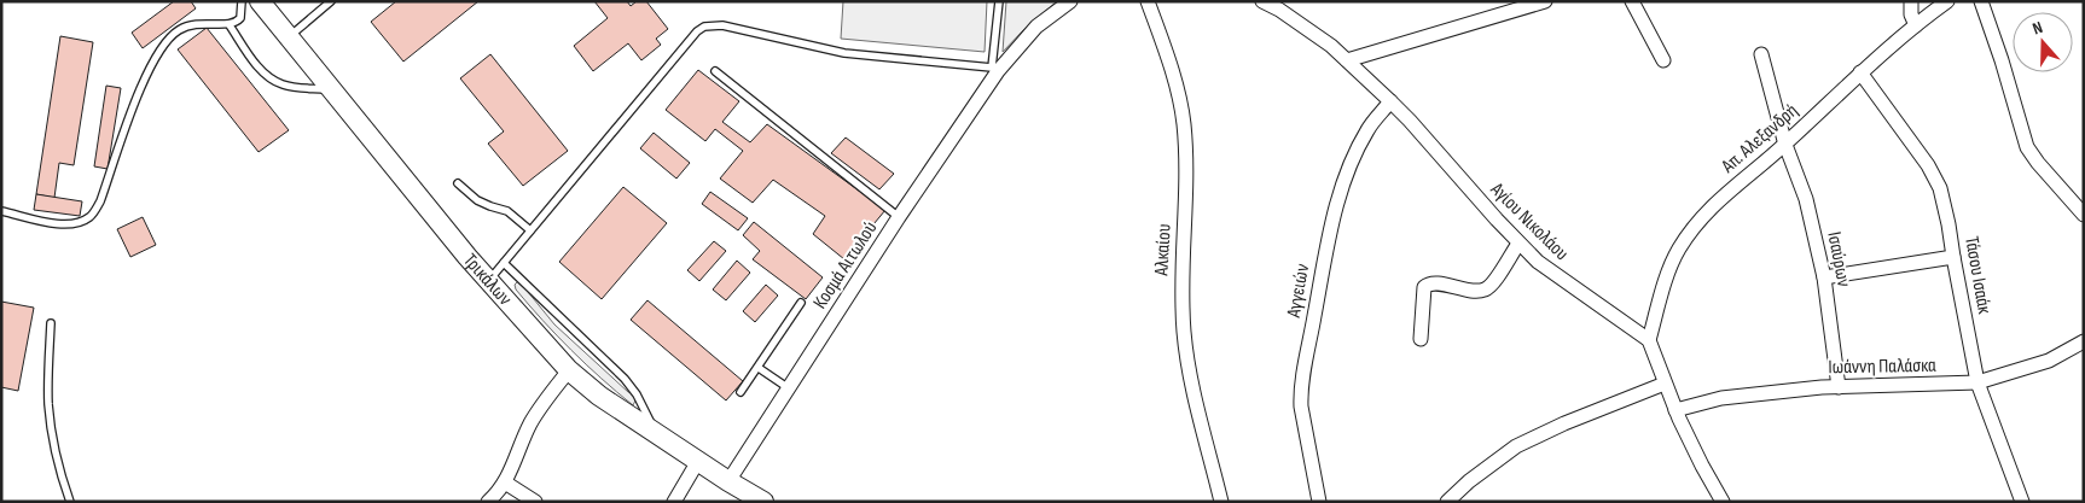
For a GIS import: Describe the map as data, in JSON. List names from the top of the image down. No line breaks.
{"streets":{"main road":["Τρικάλων"],"street":["Απ. Αλεξανδρή","Αγίου Νικολάου","Αλκαίου","Ισαύρων","Κοσμά Αιτωλού","Τάσου Ισαάκ","Αγγειών","Ιωάννη Παλάσκα"]},"crossings":[["Απ. Αλεξανδρή","Αγίου Νικολάου"],["Απ. Αλεξανδρή","Ισαύρων"],["Απ. Αλεξανδρή","Τάσου Ισαάκ"],["Αγίου Νικολάου","Αγγειών"],["Ισαύρων","Ιωάννη Παλάσκα"],["Κοσμά Αιτωλού","Τρικάλων"],["Τάσου Ισαάκ","Ιωάννη Παλάσκα"]],"north":"top"}
